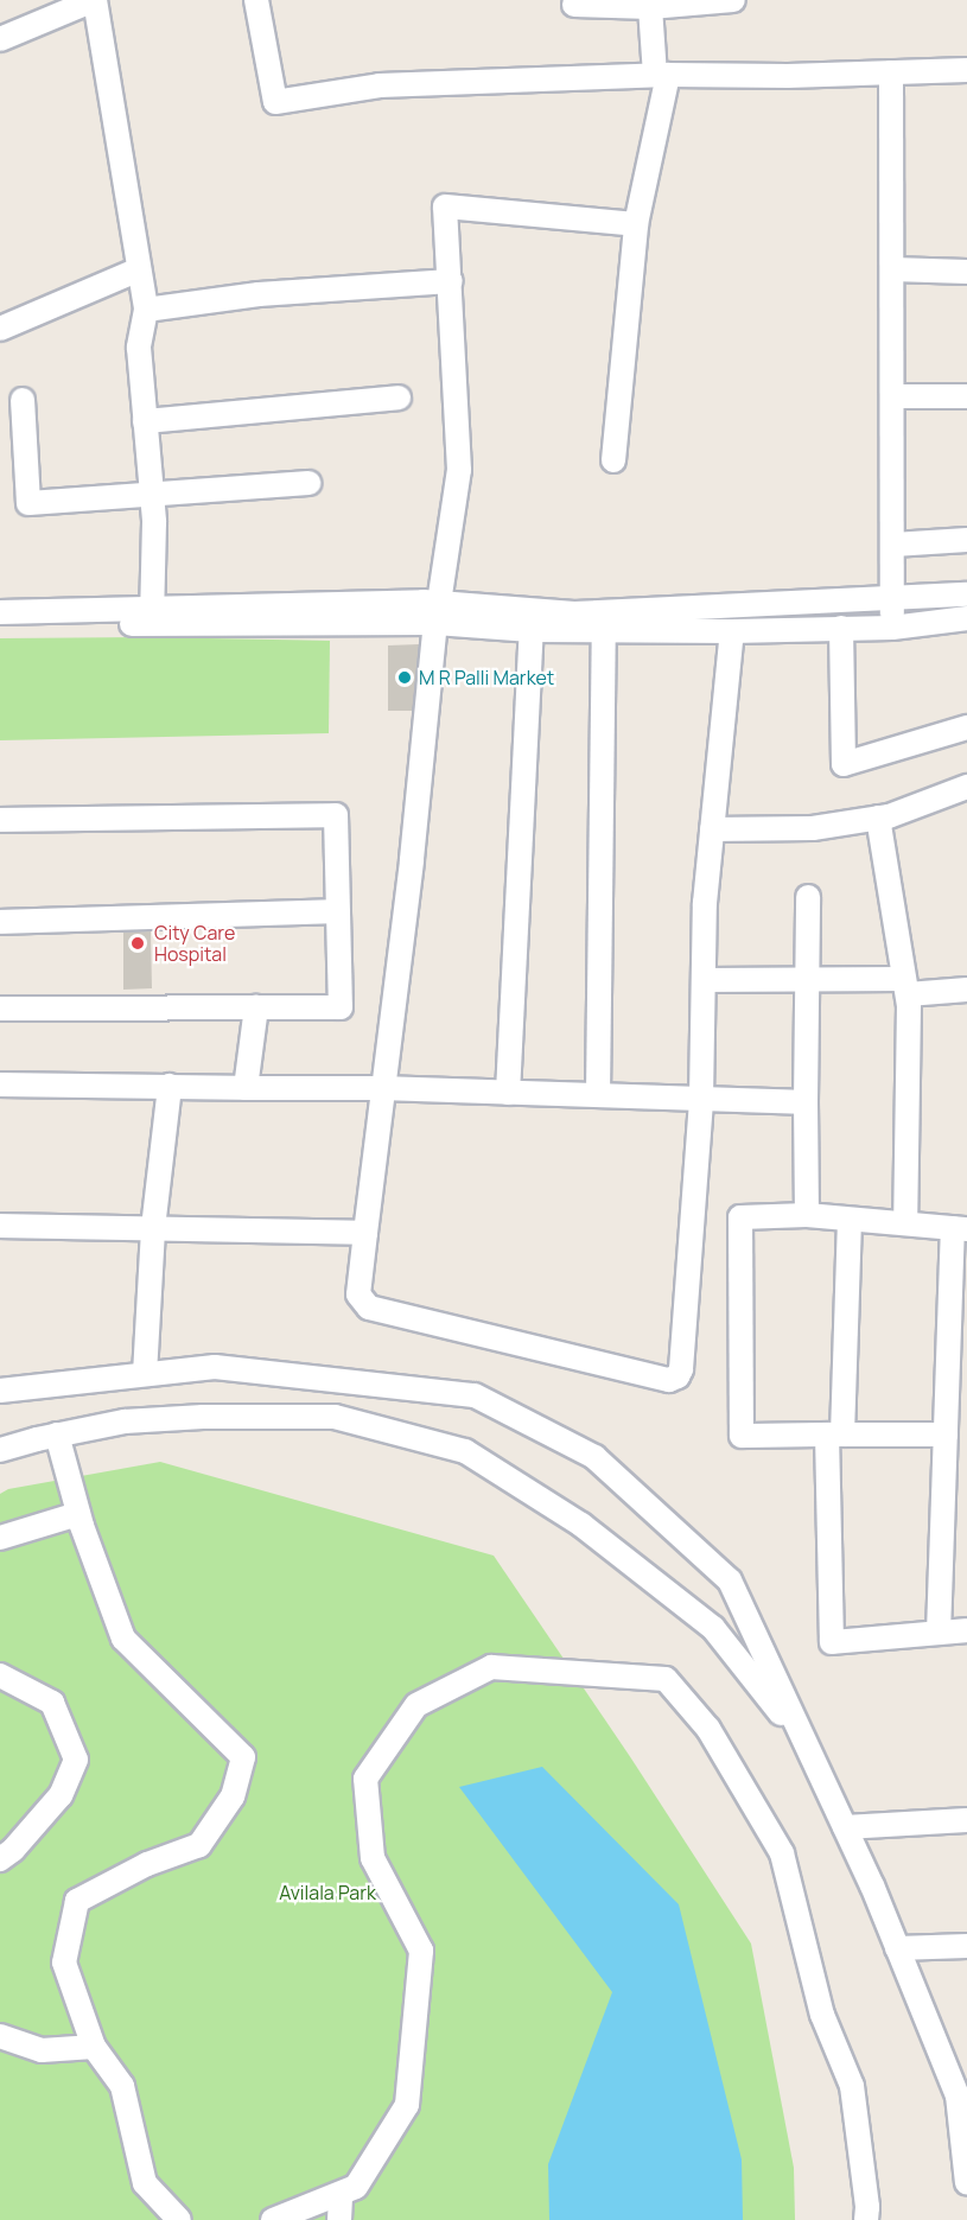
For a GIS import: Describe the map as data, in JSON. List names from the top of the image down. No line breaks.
{"parks":["Avilala Park"],"places":["M R Palli Market","City Care Hospital"]}
